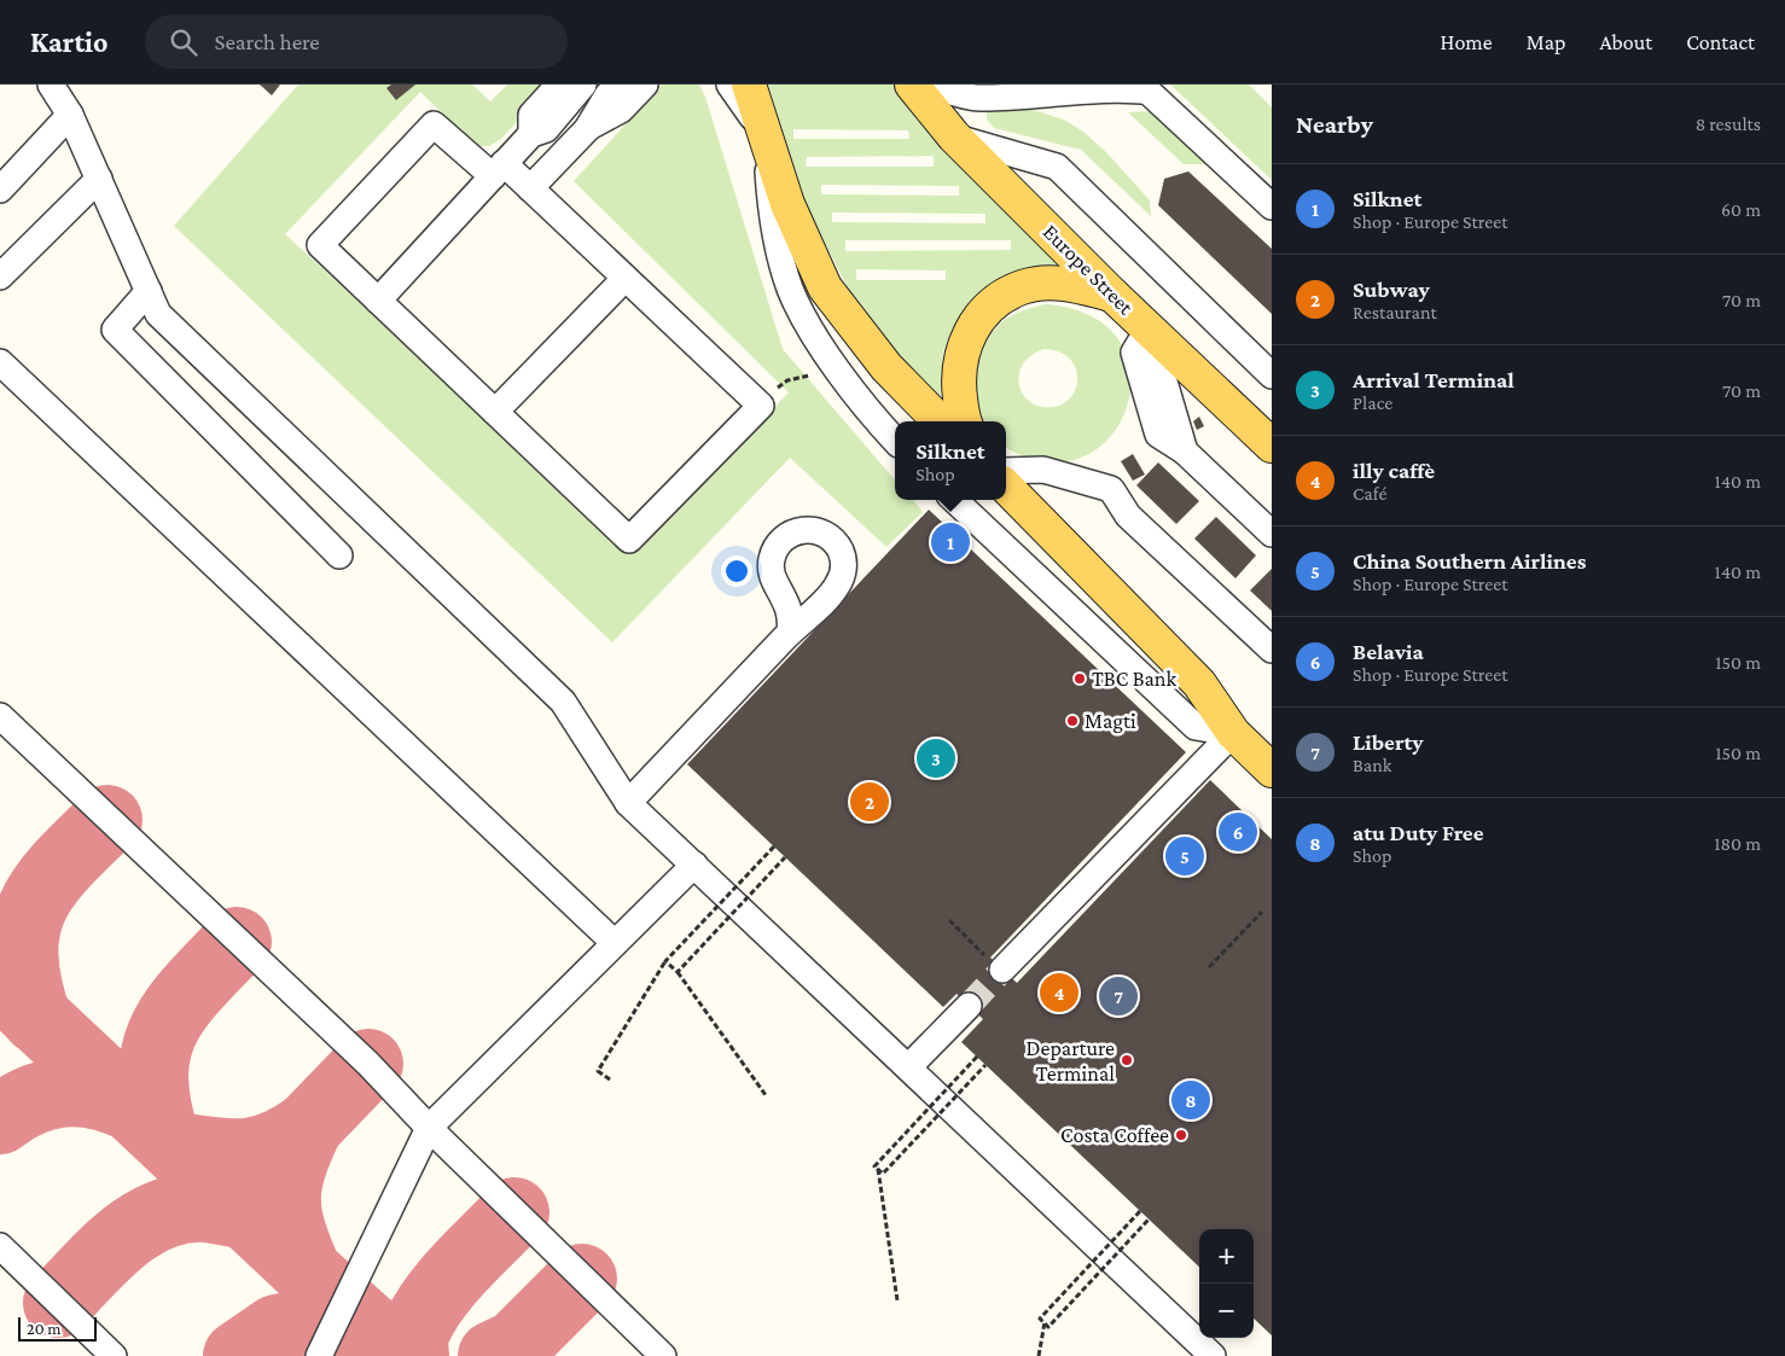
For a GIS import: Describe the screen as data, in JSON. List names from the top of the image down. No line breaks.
{"streets":{"main road":["Europe Street"]},"places":["TBC Bank","Magti","Departure Terminal","Costa Coffee"],"scale_bar":"20 m","page":{"header":"Kartio","search":"Search here","nav":["Home","Map","About","Contact"],"heading":["Nearby","8 results"],"list":[{"mark":"1","name":"Silknet","note":"Shop · Europe Street","value":"60 m"},{"mark":"2","name":"Subway","note":"Restaurant","value":"70 m"},{"mark":"3","name":"Arrival Terminal","note":"Place","value":"70 m"},{"mark":"4","name":"illy caffè","note":"Café","value":"140 m"},{"mark":"5","name":"China Southern Airlines","note":"Shop · Europe Street","value":"140 m"},{"mark":"6","name":"Belavia","note":"Shop · Europe Street","value":"150 m"},{"mark":"7","name":"Liberty","note":"Bank","value":"150 m"},{"mark":"8","name":"atu Duty Free","note":"Shop","value":"180 m"}],"popup":["Silknet","Shop"],"pins":["1","3","2","6","5","4","7","8"],"map_buttons":["+","−"],"scale":"20 m"}}
